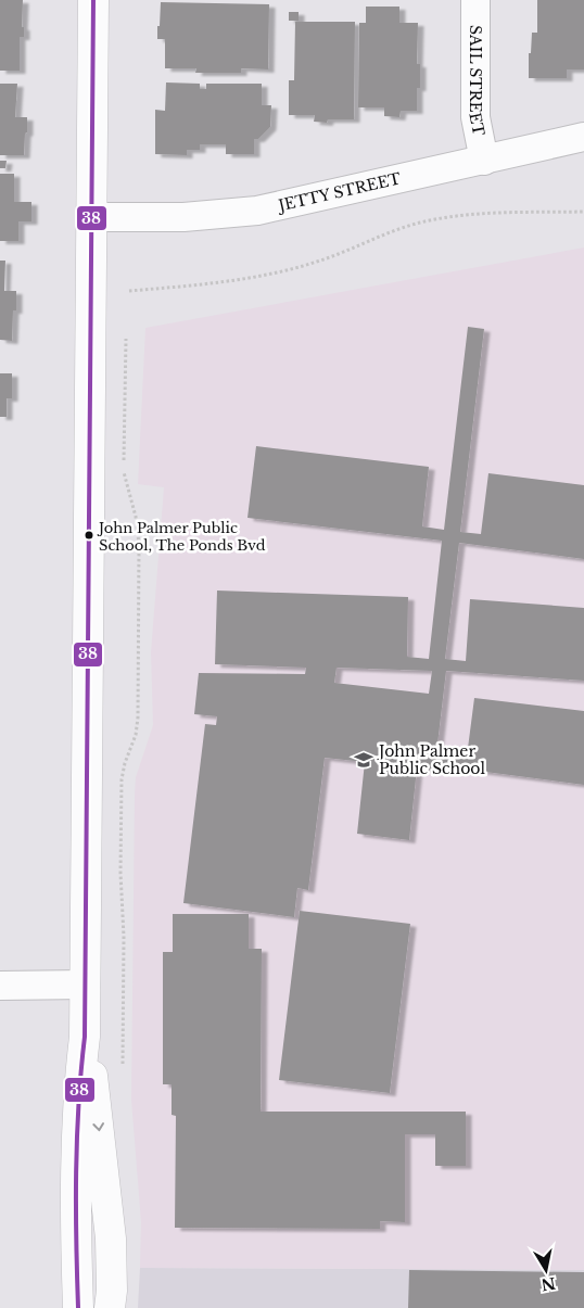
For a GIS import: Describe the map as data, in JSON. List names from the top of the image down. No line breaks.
{"streets":{"street":["SAIL STREET","JETTY STREET"]},"crossings":[["SAIL STREET","JETTY STREET"]],"places":{"other":["John Palmer Public School, The Ponds Bvd"],"school or university":["John Palmer Public School"]},"lines":["transit line 38"],"north":"bottom"}
